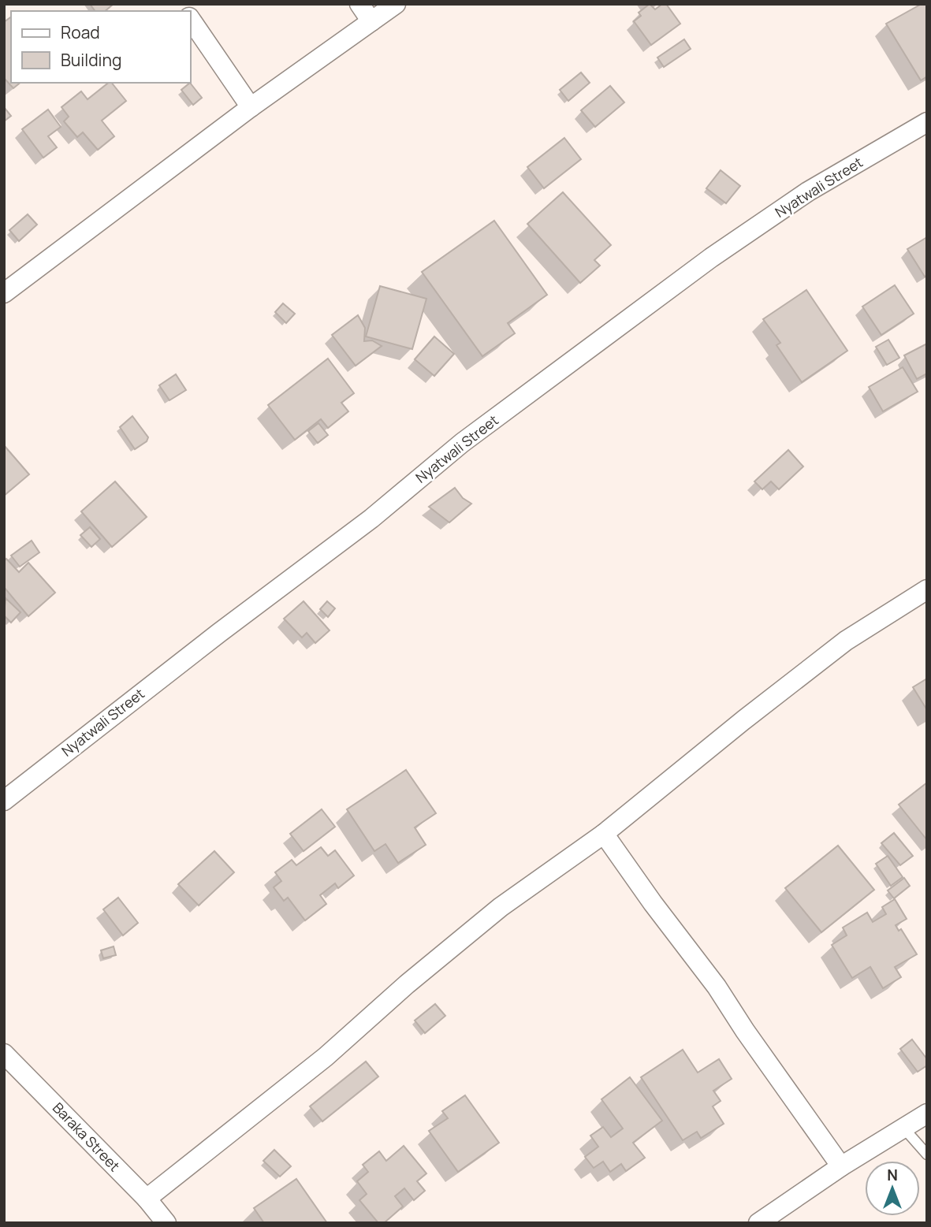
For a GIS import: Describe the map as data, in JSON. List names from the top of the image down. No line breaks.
{"streets":{"street":["Nyatwali Street","Baraka Street"]},"legend":["Road","Building"],"north":"top"}
